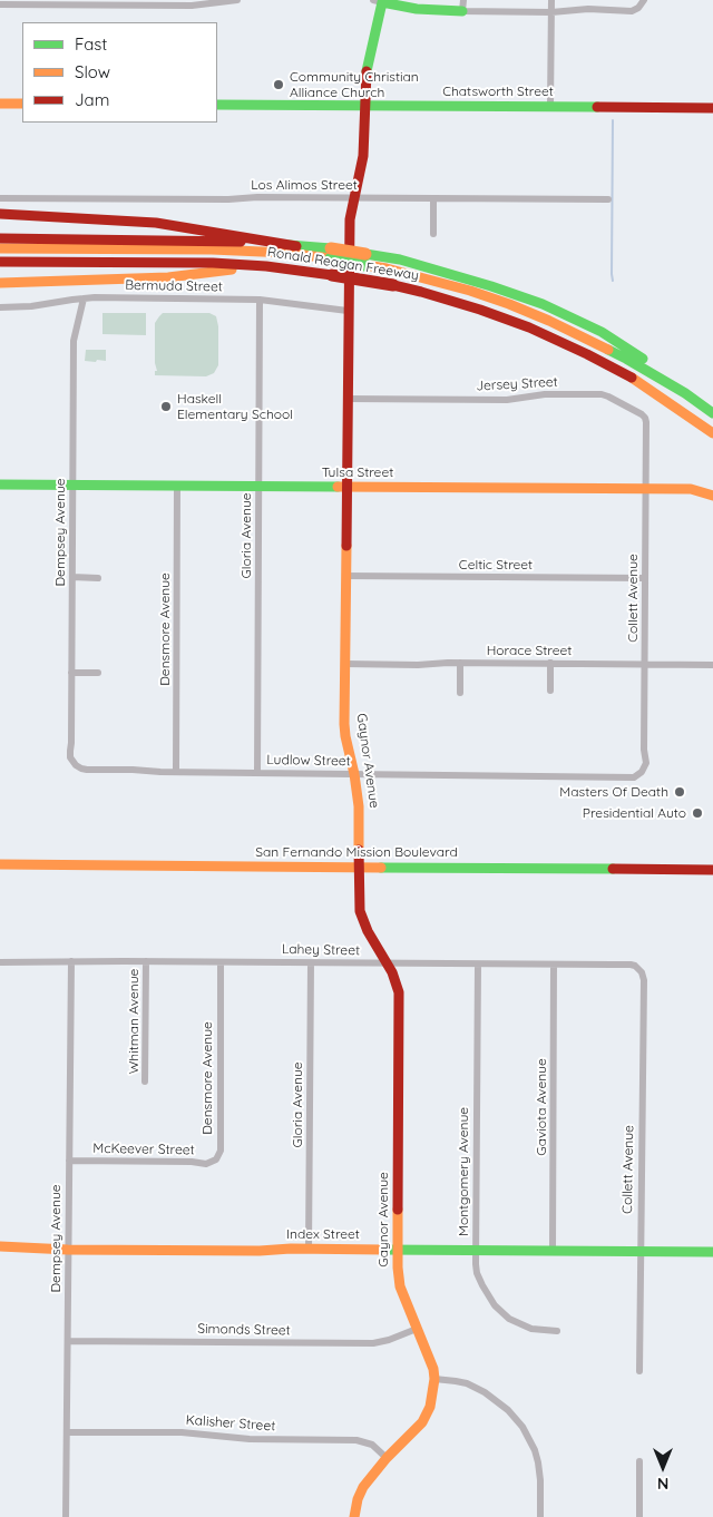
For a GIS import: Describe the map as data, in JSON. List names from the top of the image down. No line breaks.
{"streets":{"main road":["Chatsworth Street","Ronald Reagan Freeway","Tulsa Street","Gaynor Avenue","San Fernando Mission Boulevard","Index Street"],"street":["Los Alimos Street","Bermuda Street","Jersey Street","Dempsey Avenue","Gloria Avenue","Celtic Street","Collett Avenue","Densmore Avenue","Horace Street","Ludlow Street","Lahey Street","Whitman Avenue","Gaviota Avenue","McKeever Street","Montgomery Avenue","Simonds Street","Kalisher Street"]},"crossings":[["Chatsworth Street","Gaynor Avenue"],["Los Alimos Street","Gaynor Avenue"],["Bermuda Street","Dempsey Avenue"],["Bermuda Street","Gloria Avenue"],["Bermuda Street","Gaynor Avenue"],["Jersey Street","Collett Avenue"],["Jersey Street","Gaynor Avenue"],["Tulsa Street","Dempsey Avenue"],["Tulsa Street","Gloria Avenue"],["Tulsa Street","Collett Avenue"],["Tulsa Street","Densmore Avenue"],["Tulsa Street","Gaynor Avenue"],["Dempsey Avenue","Ludlow Street"],["Dempsey Avenue","Lahey Street"],["Dempsey Avenue","McKeever Street"],["Dempsey Avenue","Index Street"],["Dempsey Avenue","Simonds Street"],["Dempsey Avenue","Kalisher Street"],["Gloria Avenue","Ludlow Street"],["Gloria Avenue","Lahey Street"],["Gloria Avenue","Index Street"],["Celtic Street","Collett Avenue"],["Celtic Street","Gaynor Avenue"],["Collett Avenue","Horace Street"],["Collett Avenue","Ludlow Street"],["Collett Avenue","Lahey Street"],["Collett Avenue","Index Street"],["Densmore Avenue","Ludlow Street"],["Densmore Avenue","Lahey Street"],["Densmore Avenue","McKeever Street"],["Horace Street","Gaynor Avenue"],["Ludlow Street","Gaynor Avenue"],["Gaynor Avenue","San Fernando Mission Boulevard"],["Gaynor Avenue","Lahey Street"],["Gaynor Avenue","Index Street"],["Gaynor Avenue","Simonds Street"],["Gaynor Avenue","Kalisher Street"],["Lahey Street","Whitman Avenue"],["Lahey Street","Gaviota Avenue"],["Lahey Street","Montgomery Avenue"],["Gaviota Avenue","Index Street"],["Montgomery Avenue","Index Street"]],"places":["Community Christian Alliance Church","Haskell Elementary School","Masters Of Death","Presidential Auto"],"legend":["Fast","Slow","Jam"],"north":"bottom"}
